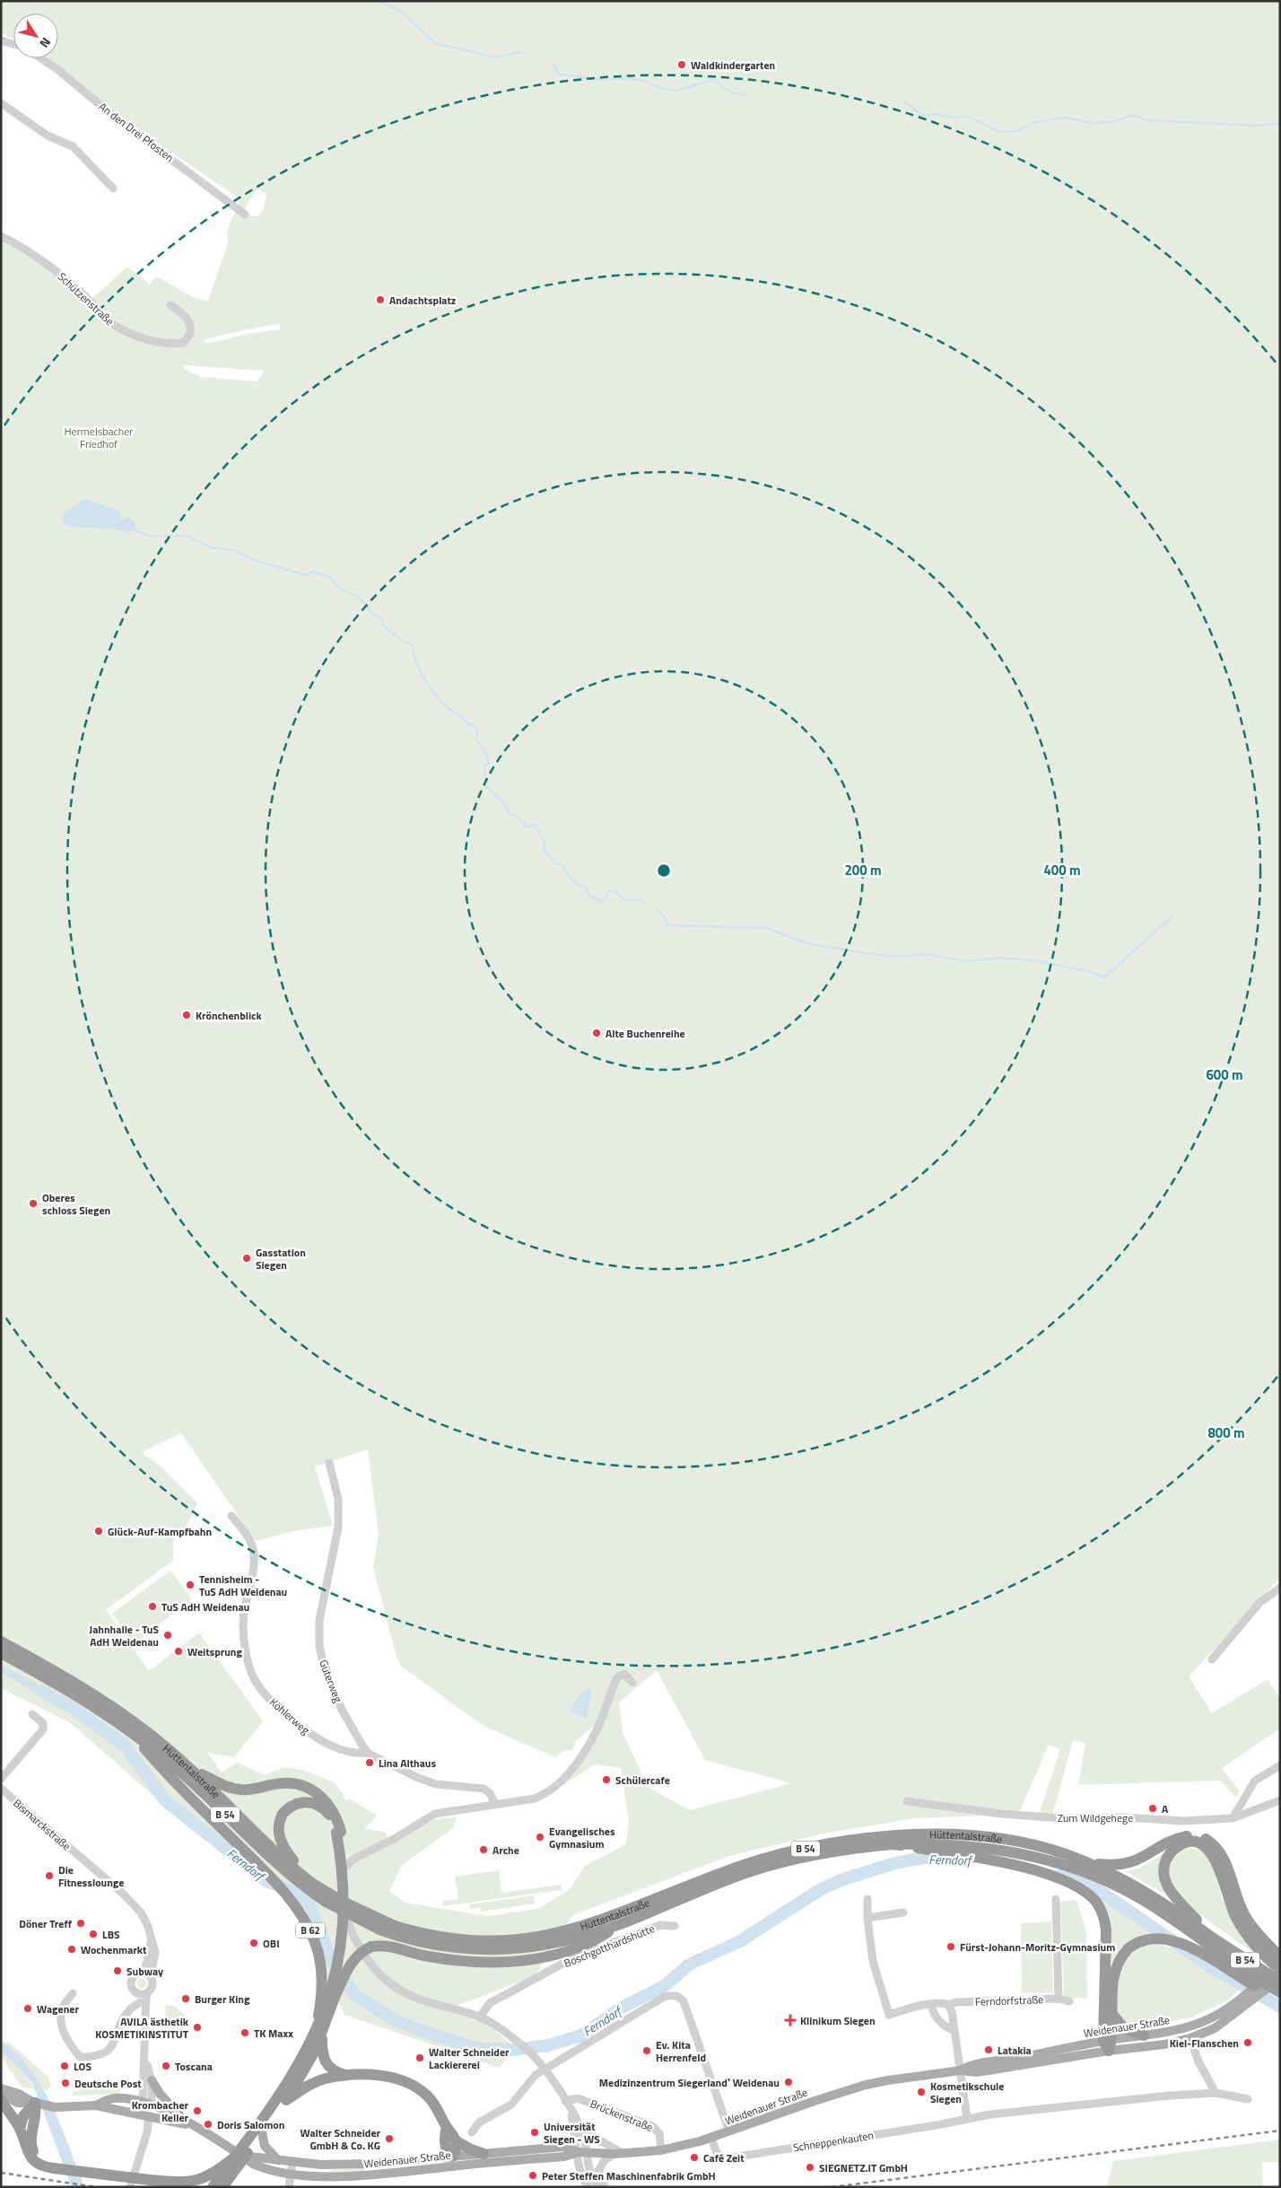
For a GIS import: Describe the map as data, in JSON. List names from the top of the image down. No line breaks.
{"streets":{"highway":["Hüttentalstraße","B 54","B 62"],"main road":["Weidenauer Straße"],"street":["An den Drei Pfosten","Schützenstraße","Güterweg","Köhlerweg","Zum Wildgehege","Bismarckstraße","Boschgotthardshütte","Ferndorfstraße","Brückenstraße","Schneppenkauten"]},"crossings":[["Güterweg","Köhlerweg"],["Hüttentalstraße","B 54"],["Hüttentalstraße","B 62"],["Hüttentalstraße","Weidenauer Straße"],["B 54","B 62"],["Bismarckstraße","Weidenauer Straße"],["B 62","Weidenauer Straße"],["Weidenauer Straße","Brückenstraße"],["Weidenauer Straße","Schneppenkauten"]],"water":["Ferndorf"],"parks":["Hermelsbacher Friedhof"],"places":{"other":["Waldkindergarten","Andachtsplatz","Krönchenblick","Alte Buchenreihe","Oberes schloss Siegen","Gasstation Siegen","Glück-Auf-Kampfbahn","Tennisheim - TuS AdH Weidenau","TuS AdH Weidenau","Jahnhalle - TuS AdH Weidenau","Weitsprung","Lina Althaus","Schülercafe","A","Evangelisches Gymnasium","Arche","Die Fitnesslounge","Döner Treff","LBS","OBI","Fürst-Johann-Moritz-Gymnasium","Wochenmarkt","Subway","Burger King","Wagener","AVILA ästhetik KOSMETIKINSTITUT","TK Maxx","Kiel-Flanschen","Latakia","Ev. Kita Herrenfeld","Walter Schneider Lackiererei","LOS","Toscana","Medizinzentrum Siegerland¹ Weidenau","Deutsche Post","Kosmetikschule Siegen","Krombacher Keller","Doris Salomon","Universität Siegen - WS","Walter Schneider GmbH & Co. KG","Café Zeit","SIEGNETZ.IT GmbH","Peter Steffen Maschinenfabrik GmbH"],"health":["Klinikum Siegen"]},"north":"bottom right","rings":["200 m","400 m","600 m","800 m"]}
